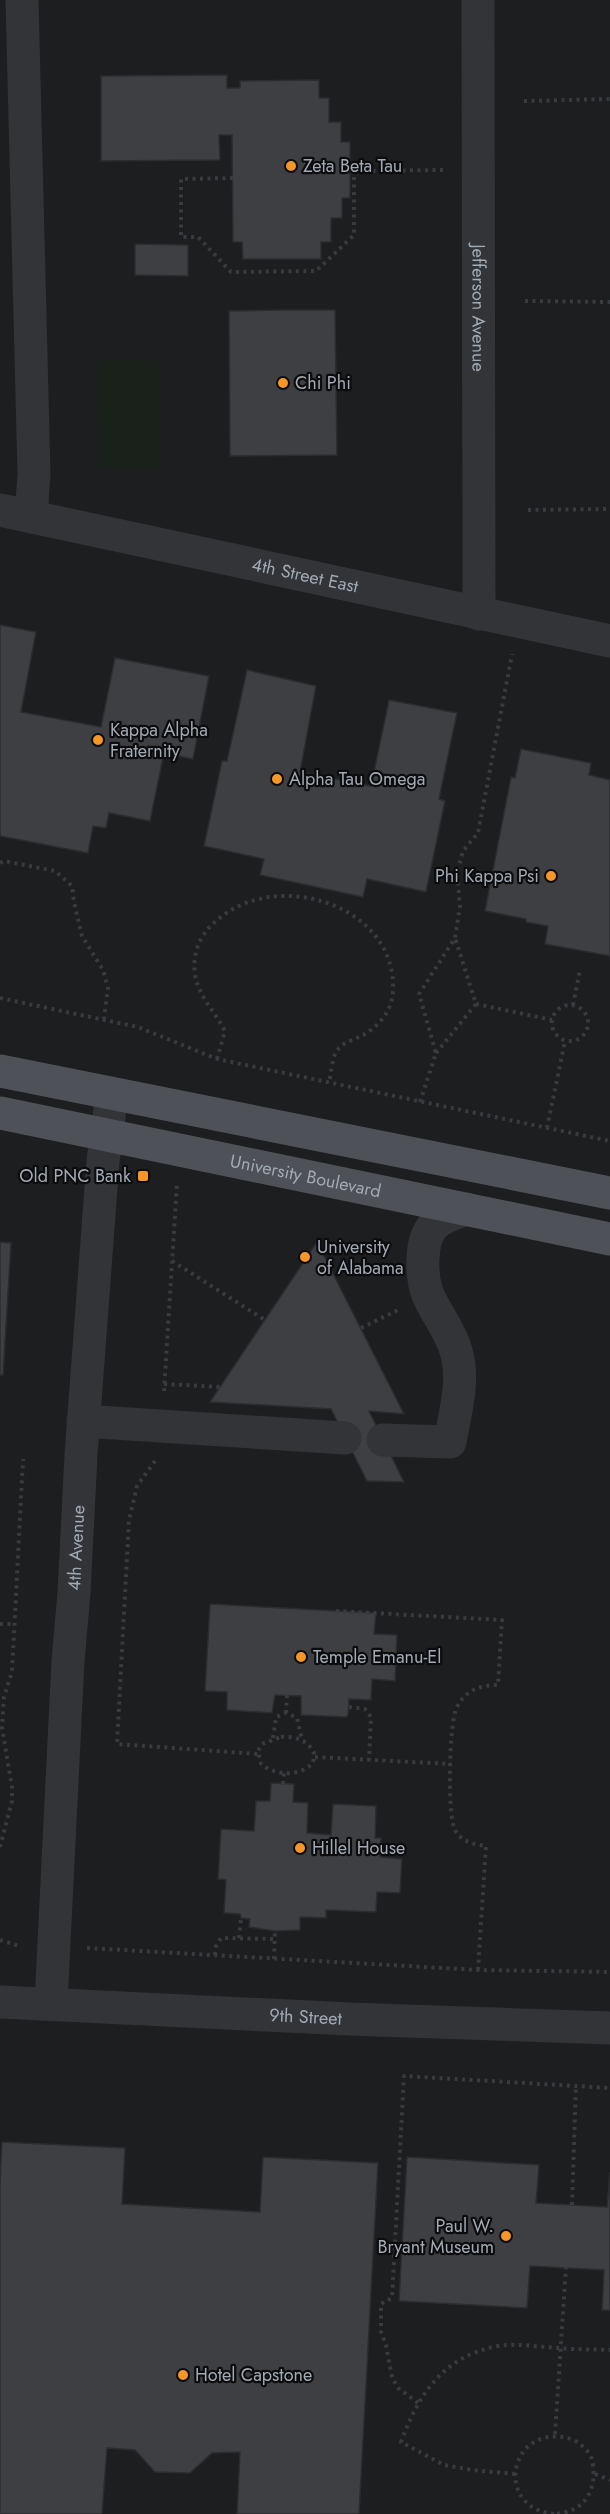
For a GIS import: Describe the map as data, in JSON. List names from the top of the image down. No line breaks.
{"streets":{"main road":["University Boulevard"],"street":["Jefferson Avenue","4th Street East","4th Avenue","9th Street"]},"crossings":[["Jefferson Avenue","4th Street East"],["University Boulevard","4th Avenue"],["4th Avenue","9th Street"]],"places":{"other":["Zeta Beta Tau","Chi Phi","Kappa Alpha Fraternity","Alpha Tau Omega","Phi Kappa Psi","University of Alabama","Temple Emanu-El","Hillel House","Paul W. Bryant Museum","Hotel Capstone"],"transit":["Old PNC Bank"]}}
